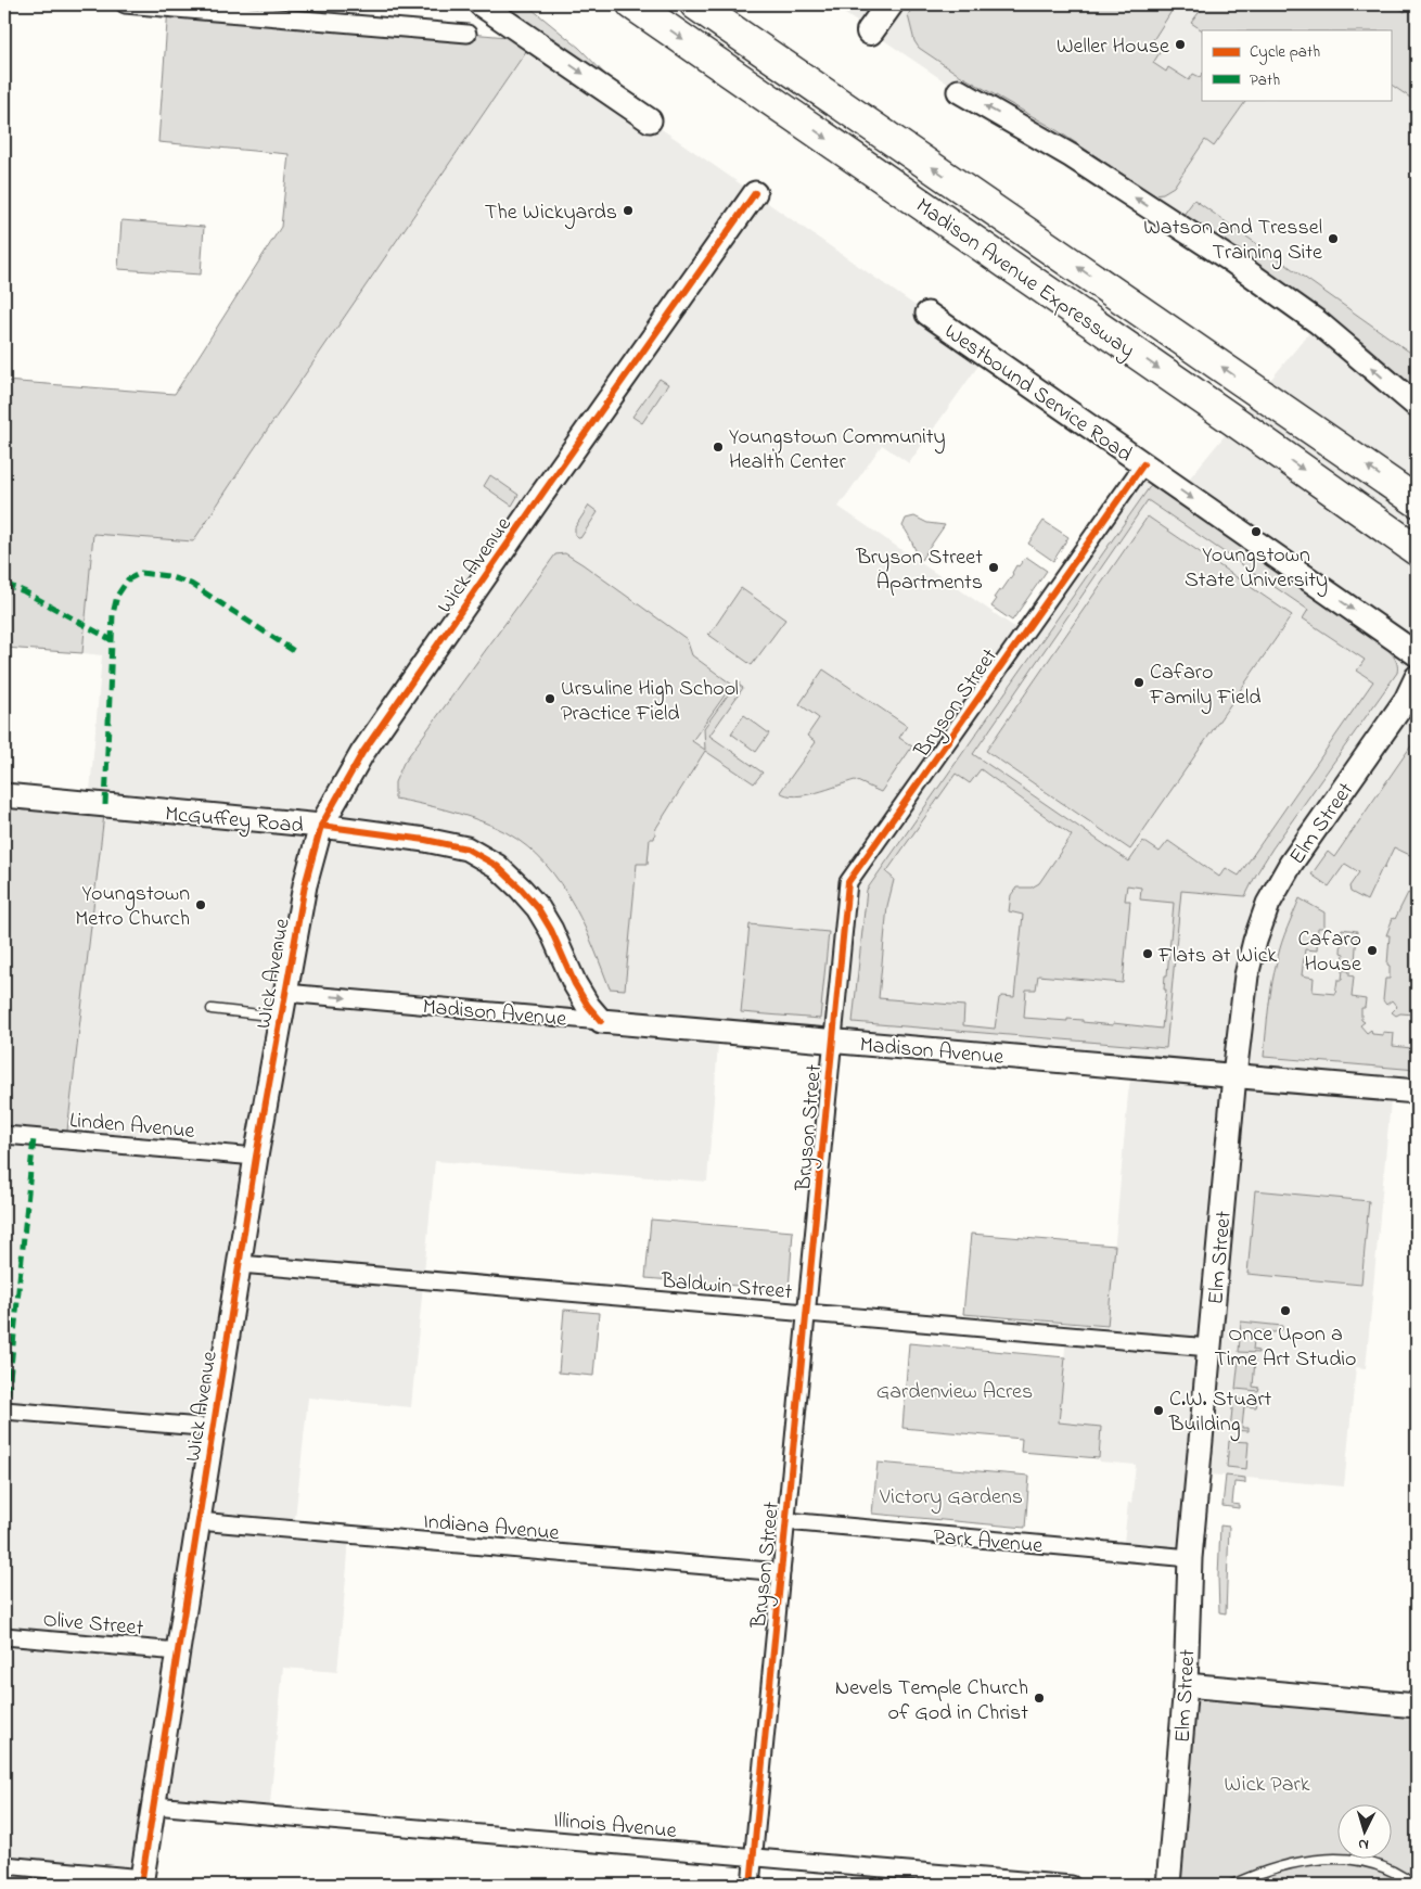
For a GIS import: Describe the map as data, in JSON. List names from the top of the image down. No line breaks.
{"streets":{"highway":["Madison Avenue Expressway"],"street":["Westbound Service Road","Wick Avenue","Bryson Street","McGuffey Road","Elm Street","Madison Avenue","Linden Avenue","Baldwin Street","Indiana Avenue","Park Avenue","Olive Street","Illinois Avenue"]},"crossings":[["Westbound Service Road","Bryson Street"],["Wick Avenue","McGuffey Road"],["Wick Avenue","Madison Avenue"],["Wick Avenue","Linden Avenue"],["Wick Avenue","Baldwin Street"],["Wick Avenue","Indiana Avenue"],["Wick Avenue","Olive Street"],["Wick Avenue","Illinois Avenue"],["Bryson Street","Madison Avenue"],["Bryson Street","Baldwin Street"],["Bryson Street","Indiana Avenue"],["Bryson Street","Park Avenue"],["Bryson Street","Illinois Avenue"],["McGuffey Road","Madison Avenue"],["Elm Street","Madison Avenue"],["Elm Street","Baldwin Street"],["Elm Street","Park Avenue"]],"one_way":["Westbound Service Road"],"parks":["Gardenview Acres","Victory Gardens","Wick Park"],"places":["Weller House","The Wickyards","Watson and Tressel Training Site","Youngstown Community Health Center","Youngstown State University","Bryson Street Apartments","Cafaro Family Field","Ursuline High School Practice Field","Youngstown Metro Church","Cafaro House","Flats at Wick","Once Upon a Time Art Studio","C.W. Stuart Building","Nevels Temple Church of God in Christ"],"legend":["Cycle path","Path"],"north":"bottom"}
